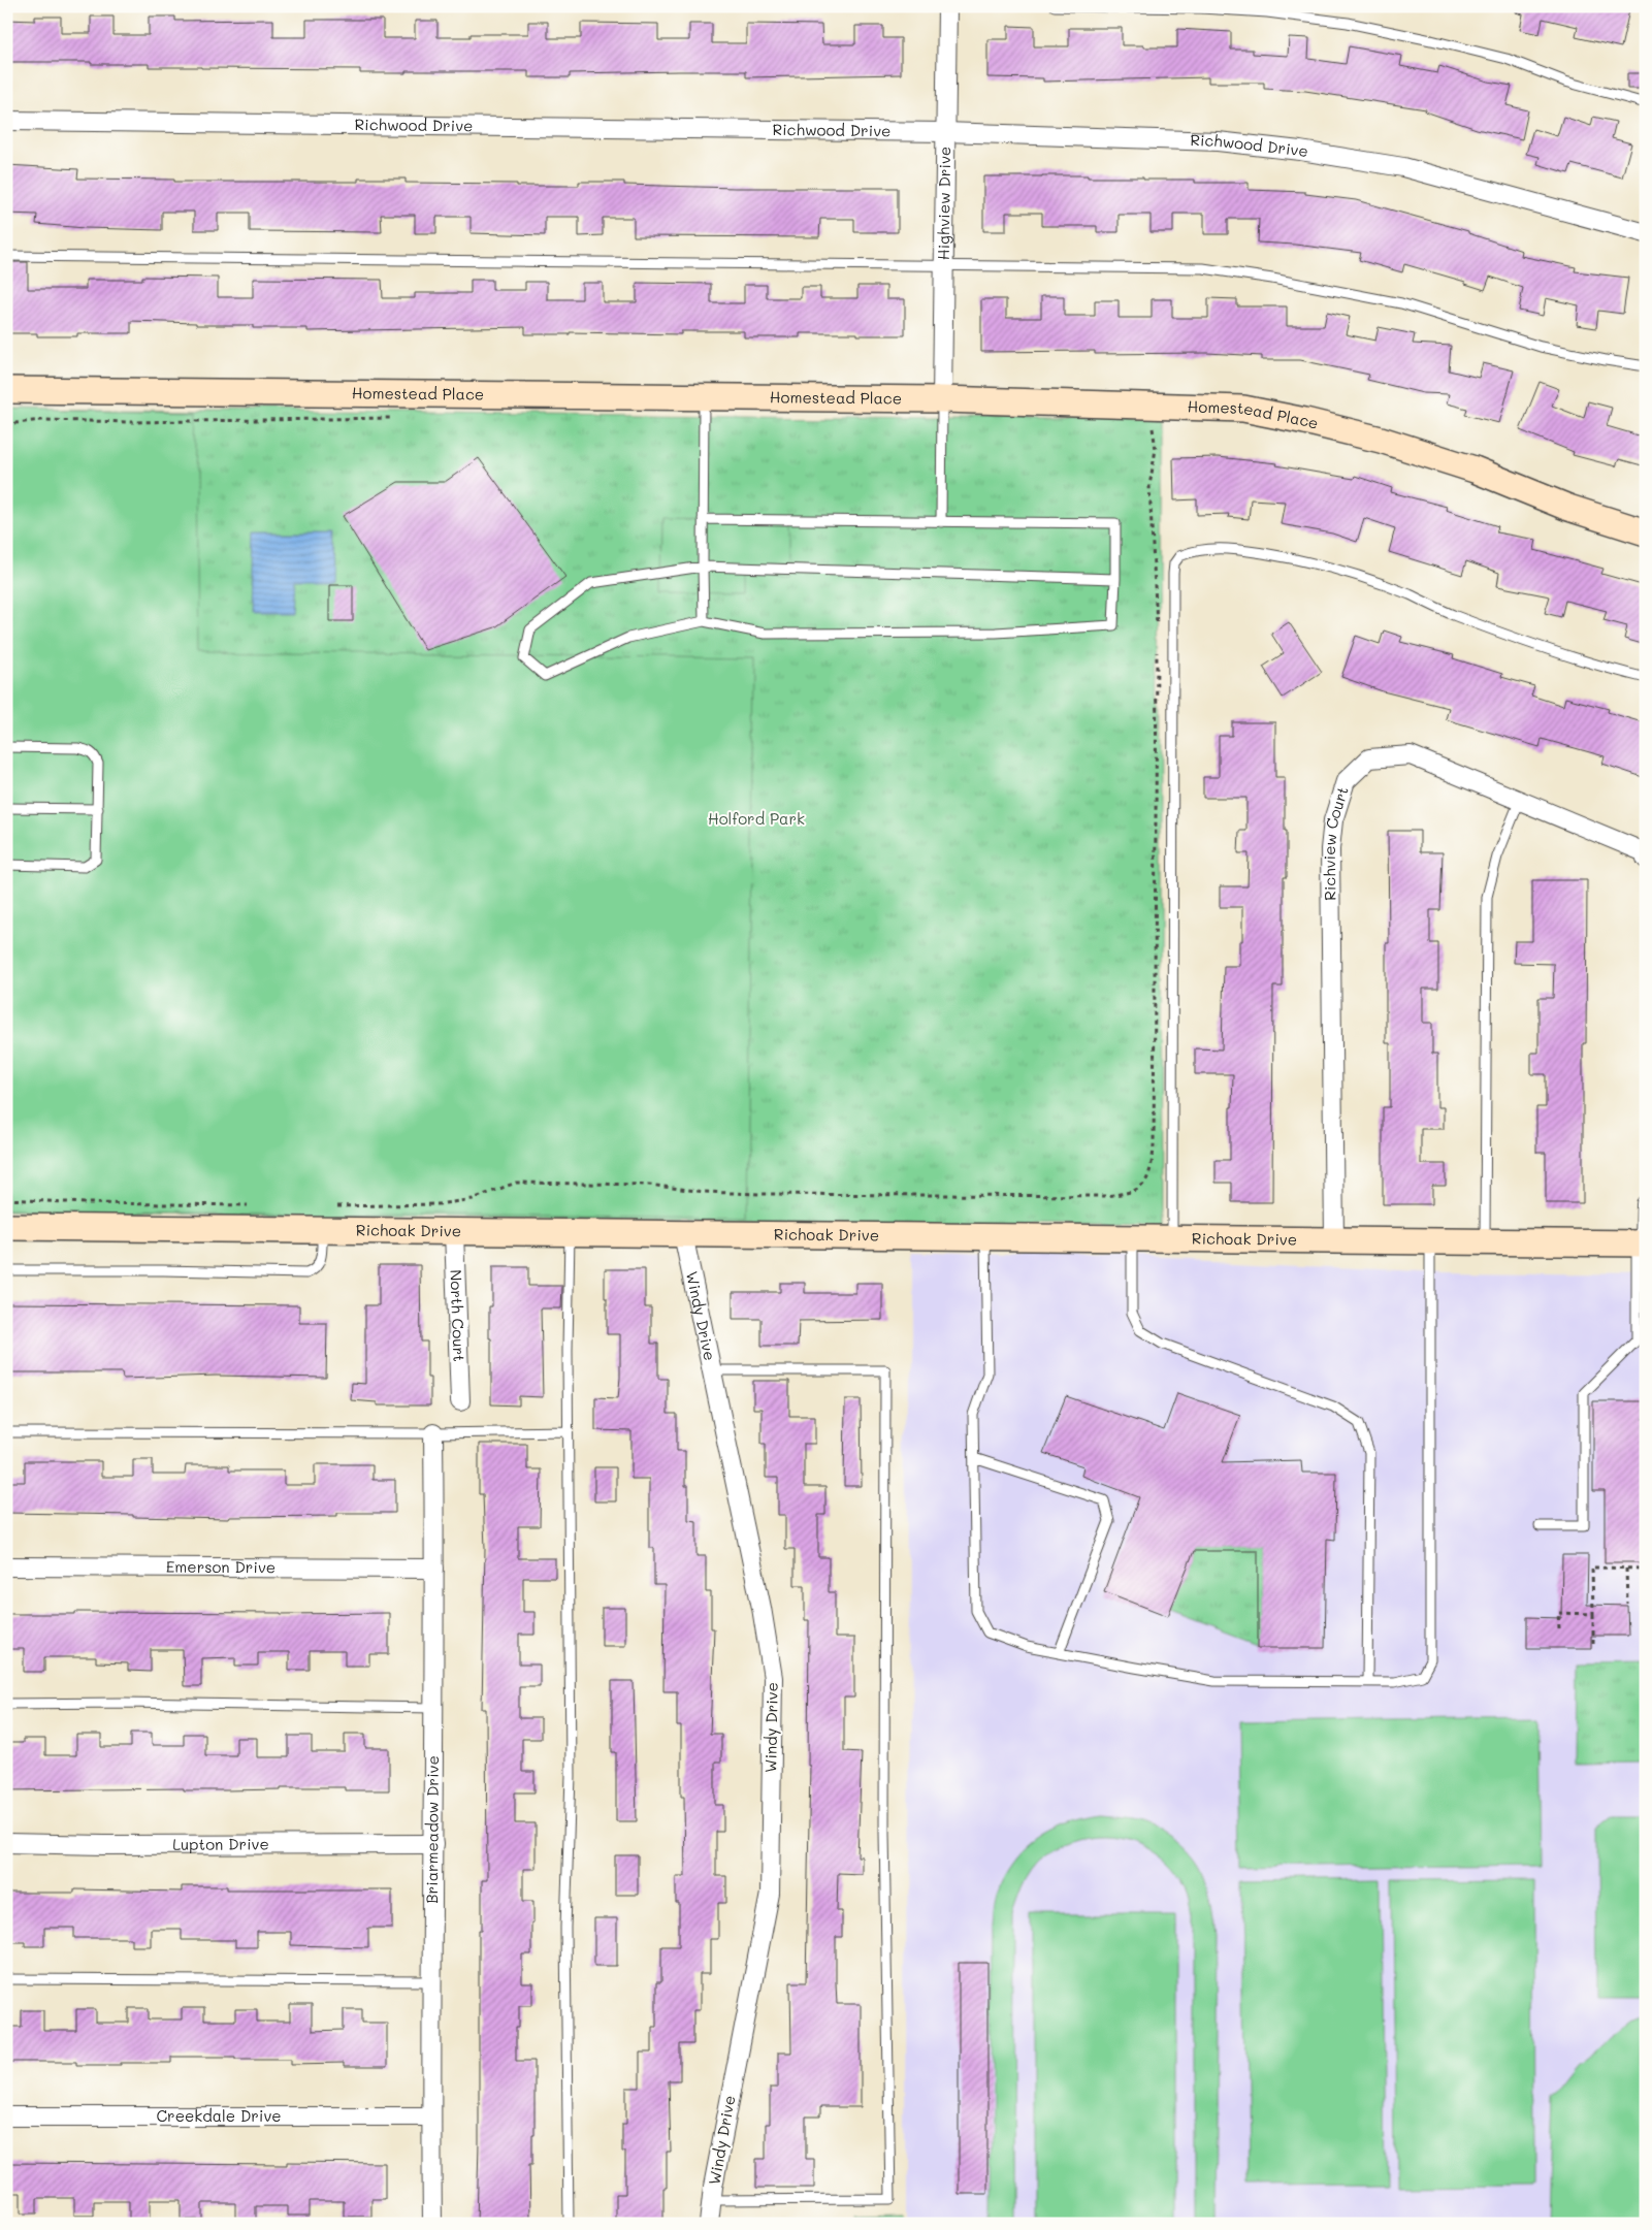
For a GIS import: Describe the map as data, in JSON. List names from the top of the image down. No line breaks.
{"streets":{"street":["Richwood Drive","Highview Drive","Homestead Place","Richview Court","Richoak Drive","North Court","Windy Drive","Emerson Drive","Briarmeadow Drive","Lupton Drive","Creekdale Drive"]},"crossings":[["Richwood Drive","Highview Drive"],["Highview Drive","Homestead Place"],["Richview Court","Richoak Drive"],["Richoak Drive","North Court"],["Richoak Drive","Windy Drive"],["Emerson Drive","Briarmeadow Drive"],["Briarmeadow Drive","Lupton Drive"],["Briarmeadow Drive","Creekdale Drive"]],"parks":["Holford Park"]}
